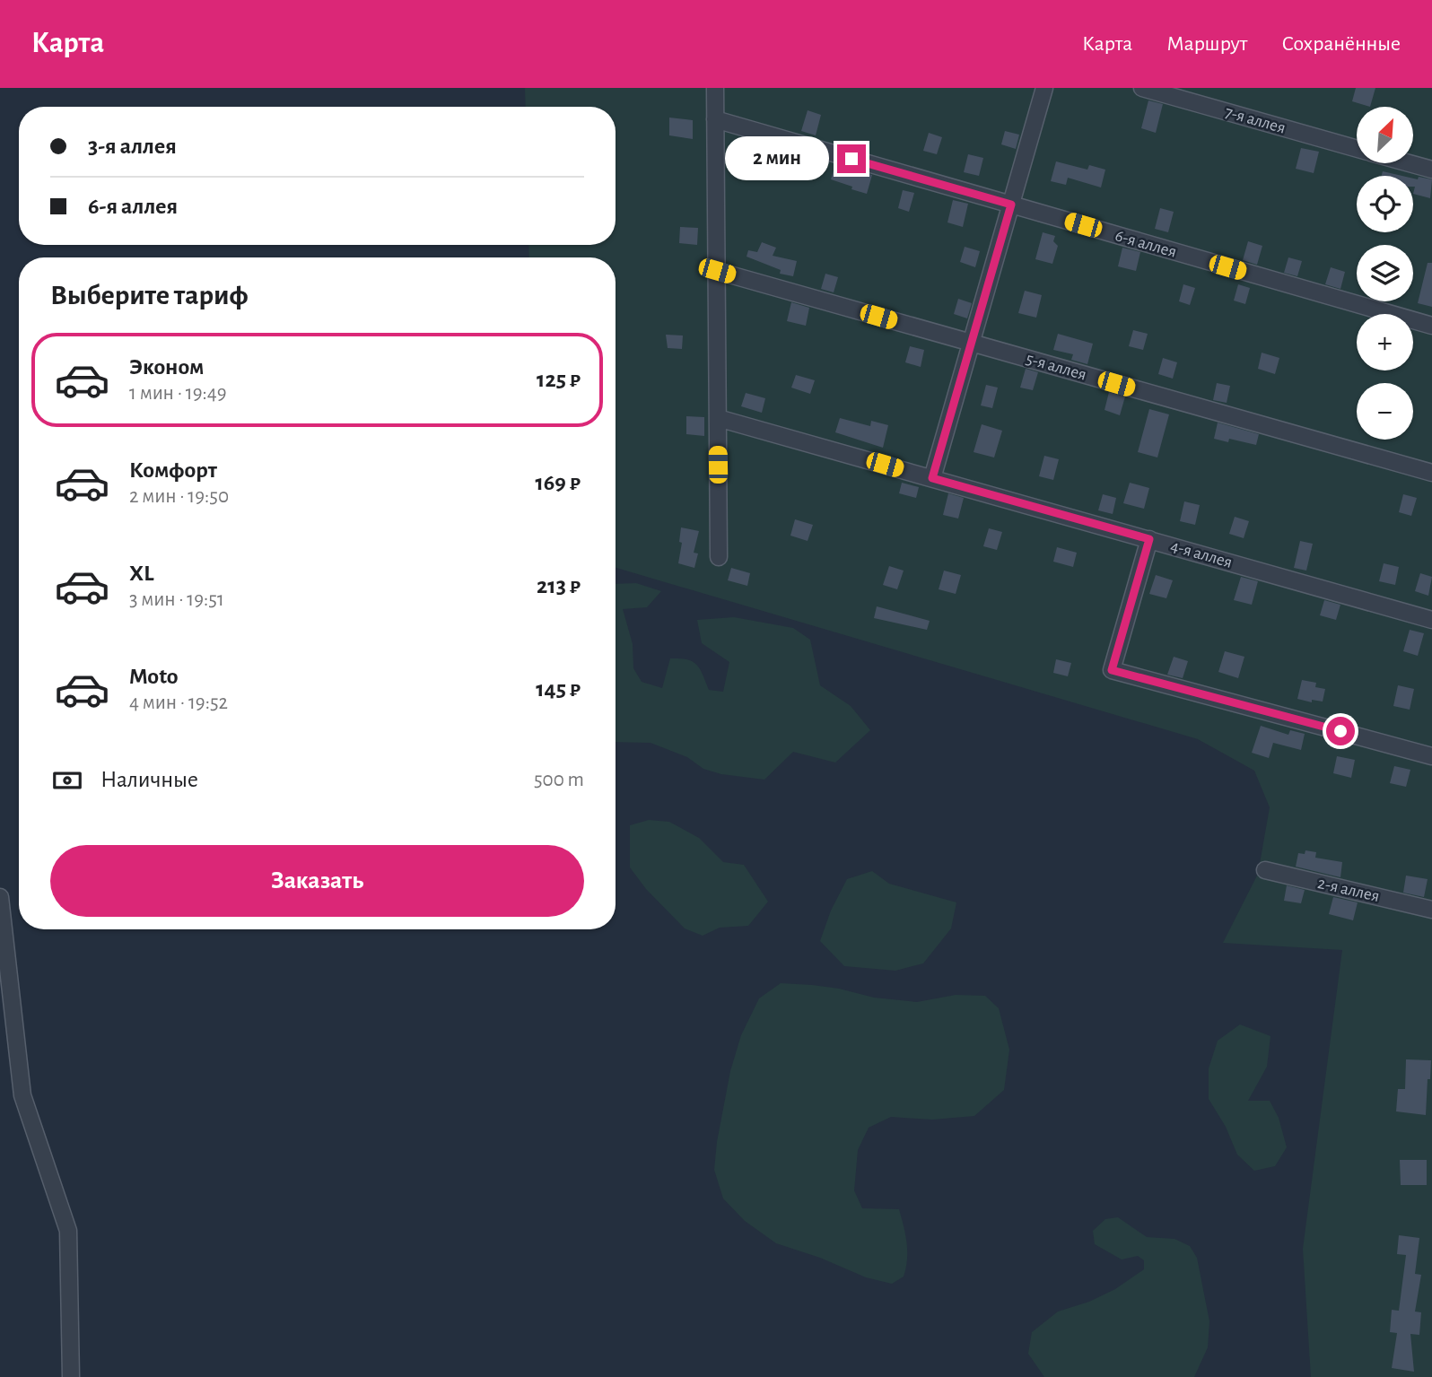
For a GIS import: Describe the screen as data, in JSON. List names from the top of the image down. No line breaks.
{"streets":{"street":["7-я аллея","6-я аллея","5-я аллея","4-я аллея","2-я аллея"]},"north":"top right","page":{"header":"Карта","nav":["Карта","Маршрут","Сохранённые"],"map_buttons":["+","−"],"banner":["3-я аллея","6-я аллея"],"bubble":"2 мин","heading":"Выберите тариф","list":[{"name":"Эконом","note":"1 мин · 19:49","value":"125 ₽"},{"name":"Комфорт","note":"2 мин · 19:50","value":"169 ₽"},{"name":"XL","note":"3 мин · 19:51","value":"213 ₽"},{"name":"Moto","note":"4 мин · 19:52","value":"145 ₽"}],"pay":["Наличные","500 m"],"buttons":"Заказать"}}
